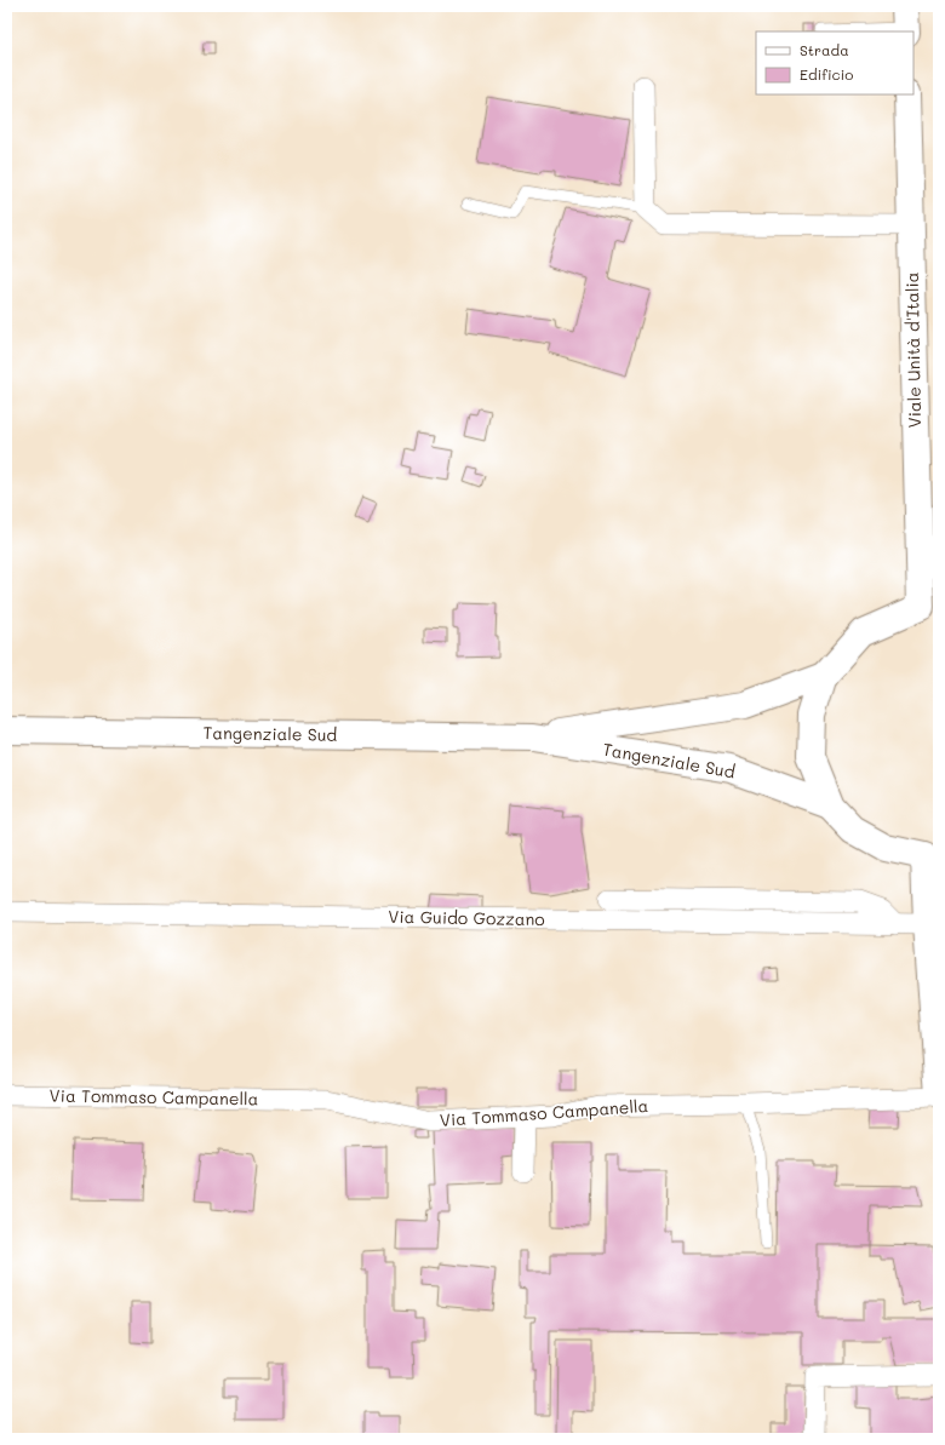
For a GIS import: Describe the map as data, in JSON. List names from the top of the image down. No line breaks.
{"streets":{"main road":["Viale Unità d'Italia","Tangenziale Sud"],"street":["Via Guido Gozzano","Via Tommaso Campanella"]},"crossings":[["Viale Unità d'Italia","Tangenziale Sud"],["Viale Unità d'Italia","Via Guido Gozzano"],["Viale Unità d'Italia","Via Tommaso Campanella"]],"legend":["Strada","Edificio"]}
